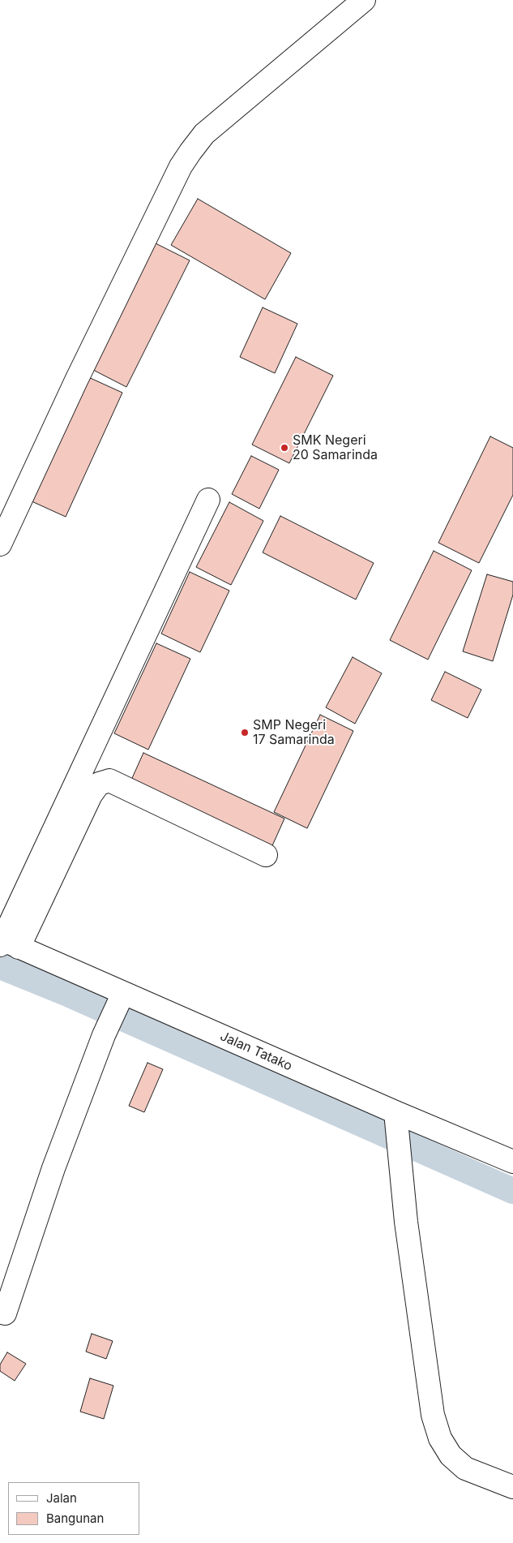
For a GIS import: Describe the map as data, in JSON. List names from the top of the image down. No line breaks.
{"streets":{"street":["Jalan Tatako"]},"places":["SMK Negeri 20 Samarinda","SMP Negeri 17 Samarinda"],"legend":["Jalan","Bangunan"]}
